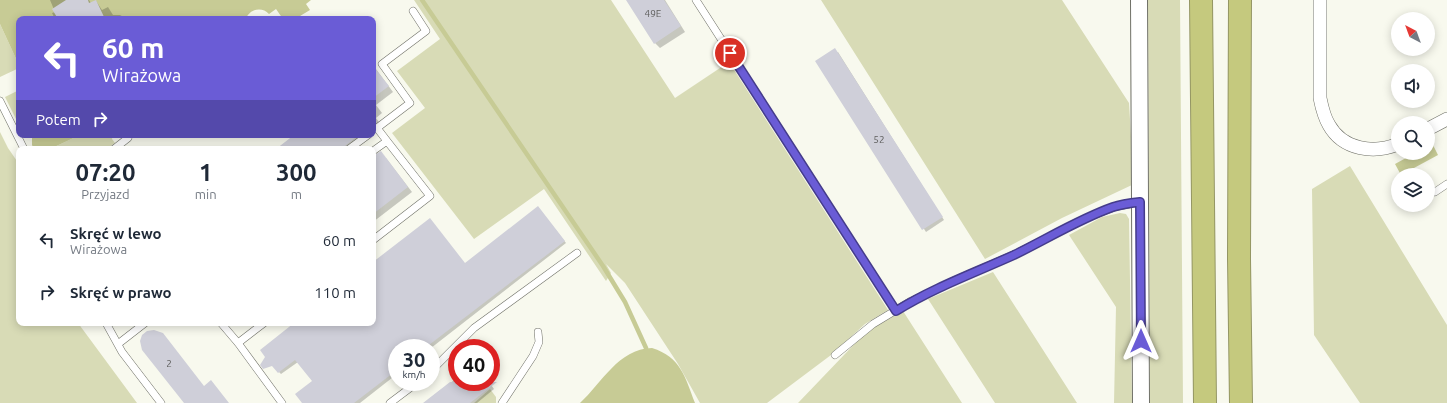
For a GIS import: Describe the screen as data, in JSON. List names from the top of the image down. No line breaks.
{"house_numbers":["49E","52","2"],"north":"top left","page":{"turn":["60 m","Wirażowa"],"then":"Potem","eta":["07:20","Przyjazd","1","min","300","m"],"list":[{"name":"Skręć w lewo","note":"Wirażowa","value":"60 m"},{"name":"Skręć w prawo","value":"110 m"}],"speed":"30 km/h","limit":"40"}}
